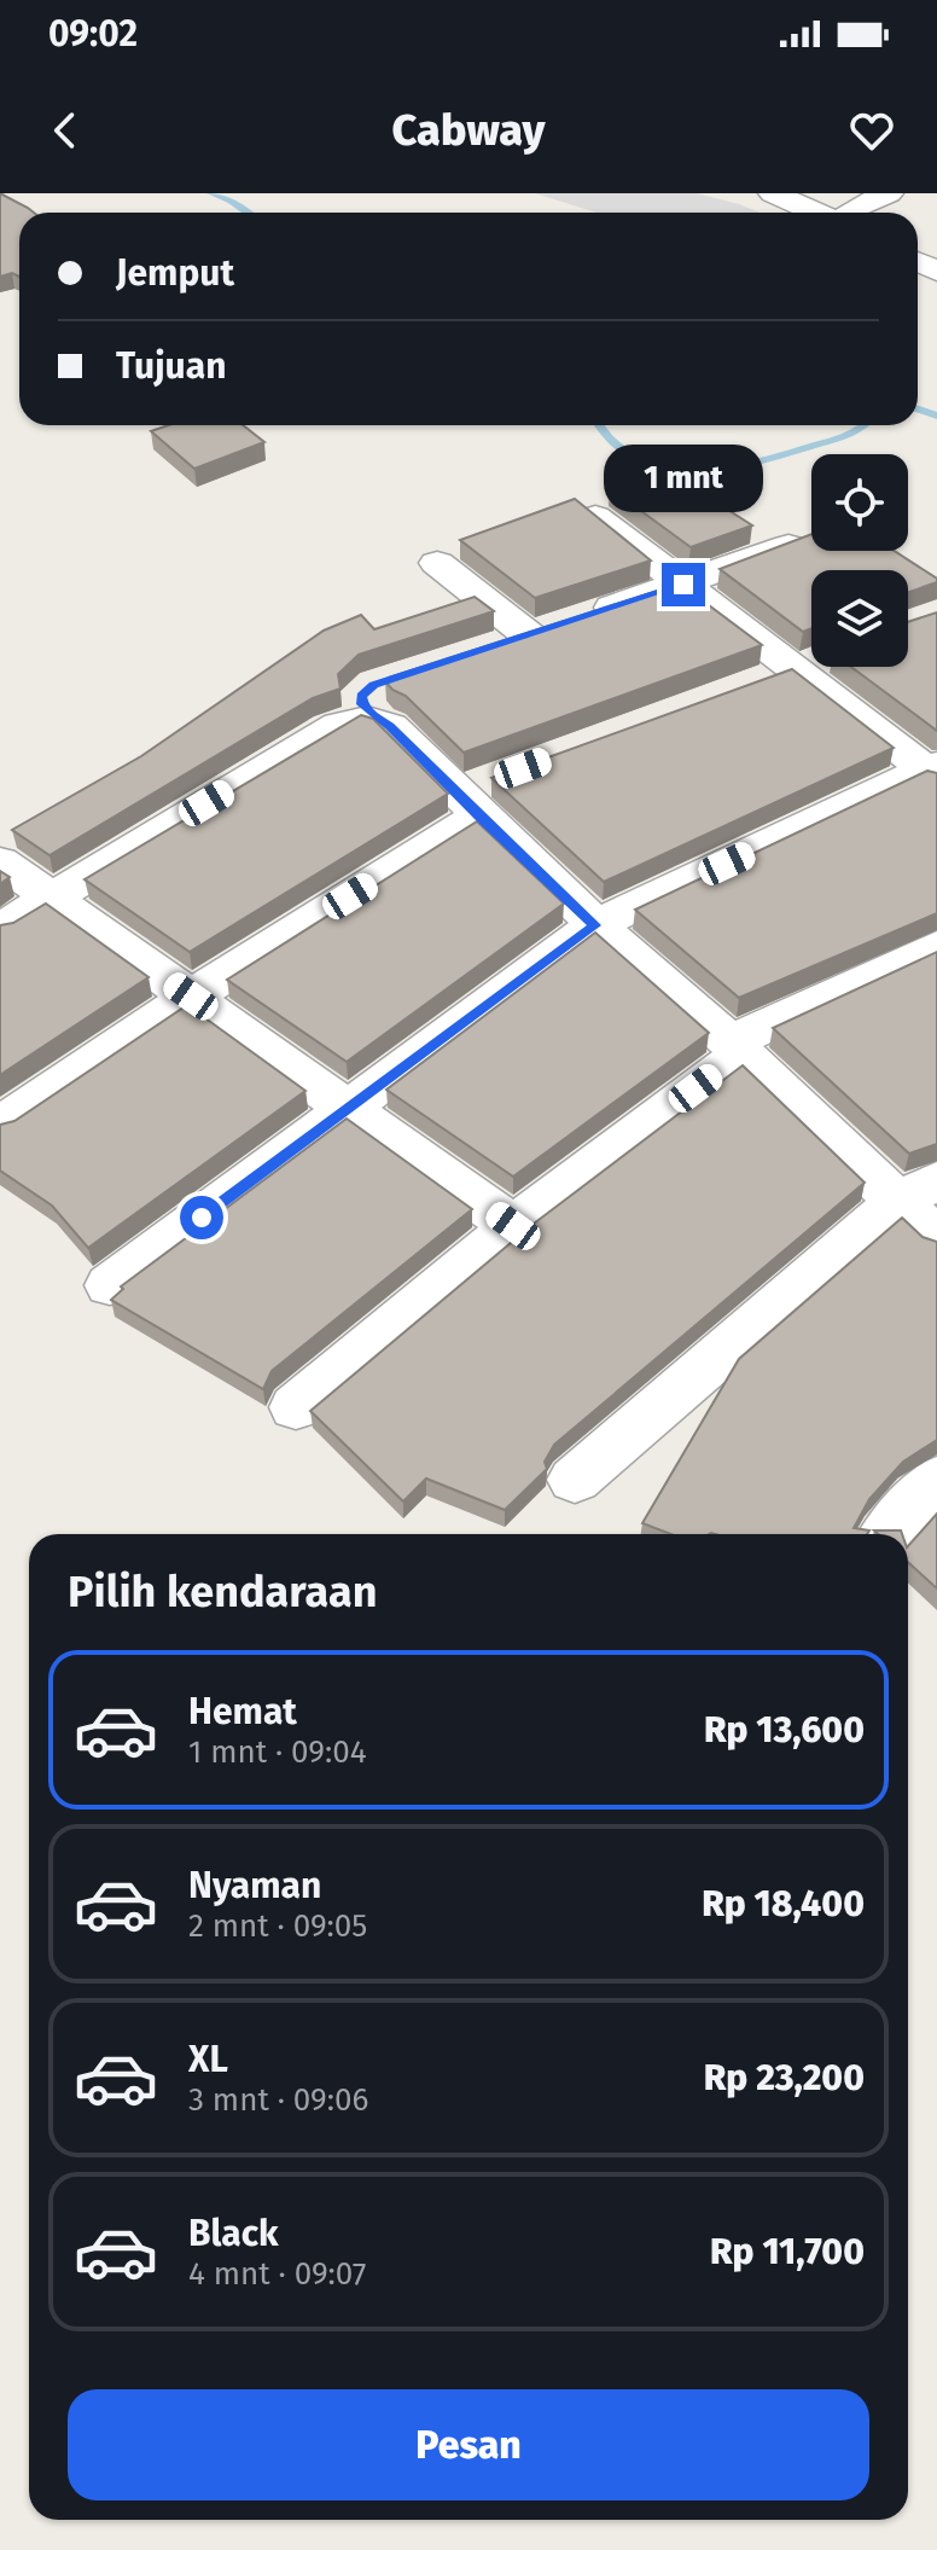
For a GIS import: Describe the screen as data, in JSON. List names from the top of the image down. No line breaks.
{"page":{"status":"09:02","header":"Cabway","banner":["Jemput","Tujuan"],"bubble":"1 mnt","heading":"Pilih kendaraan","list":[{"name":"Hemat","note":"1 mnt · 09:04","value":"Rp 13,600"},{"name":"Nyaman","note":"2 mnt · 09:05","value":"Rp 18,400"},{"name":"XL","note":"3 mnt · 09:06","value":"Rp 23,200"},{"name":"Black","note":"4 mnt · 09:07","value":"Rp 11,700"}],"buttons":"Pesan"}}
